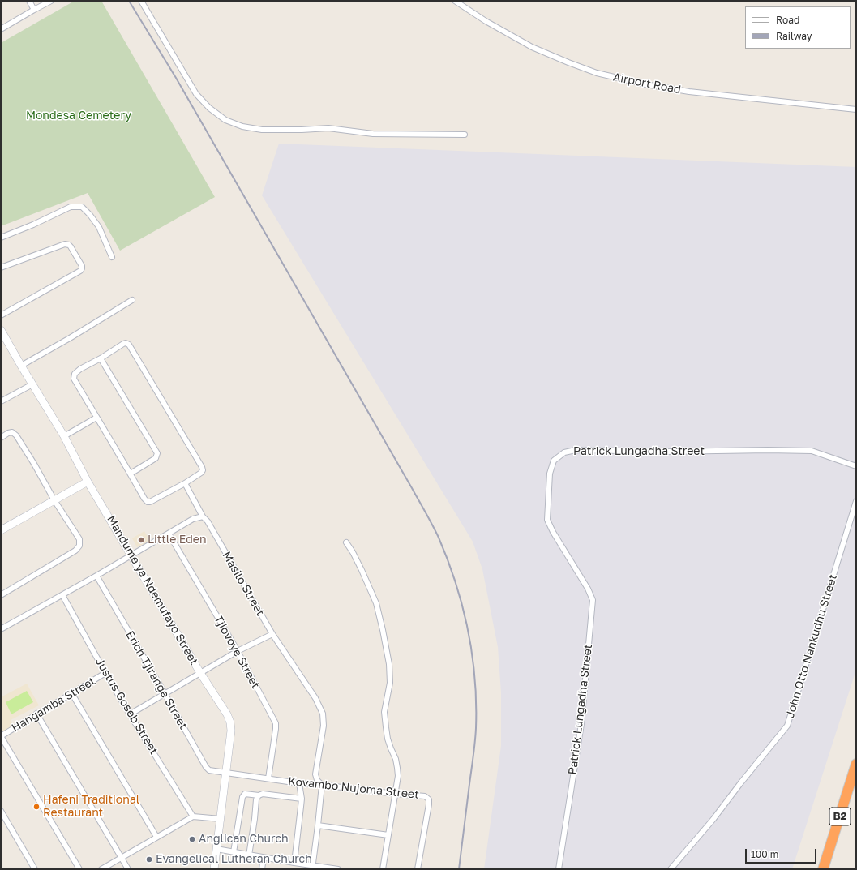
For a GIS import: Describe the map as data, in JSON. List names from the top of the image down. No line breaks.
{"streets":{"highway":["B2"],"street":["Airport Road","Patrick Lungadha Street","Masilo Street","Mandume ya Ndemufayo Street","John Otto Nankudhu Street","Tjiovoye Street","Erich Tjirange Street","Hangamba Street","Justus Goseb Street","Kovambo Nujoma Street"]},"crossings":[["Masilo Street","Kovambo Nujoma Street"],["Mandume ya Ndemufayo Street","Erich Tjirange Street"],["Mandume ya Ndemufayo Street","Kovambo Nujoma Street"],["Tjiovoye Street","Kovambo Nujoma Street"],["Erich Tjirange Street","Kovambo Nujoma Street"],["Hangamba Street","Justus Goseb Street"]],"parks":["Mondesa Cemetery"],"places":["Little Eden","Hafeni Traditional Restaurant","Anglican Church","Evangelical Lutheran Church"],"legend":["Road","Railway"],"scale_bar":"100 m"}
